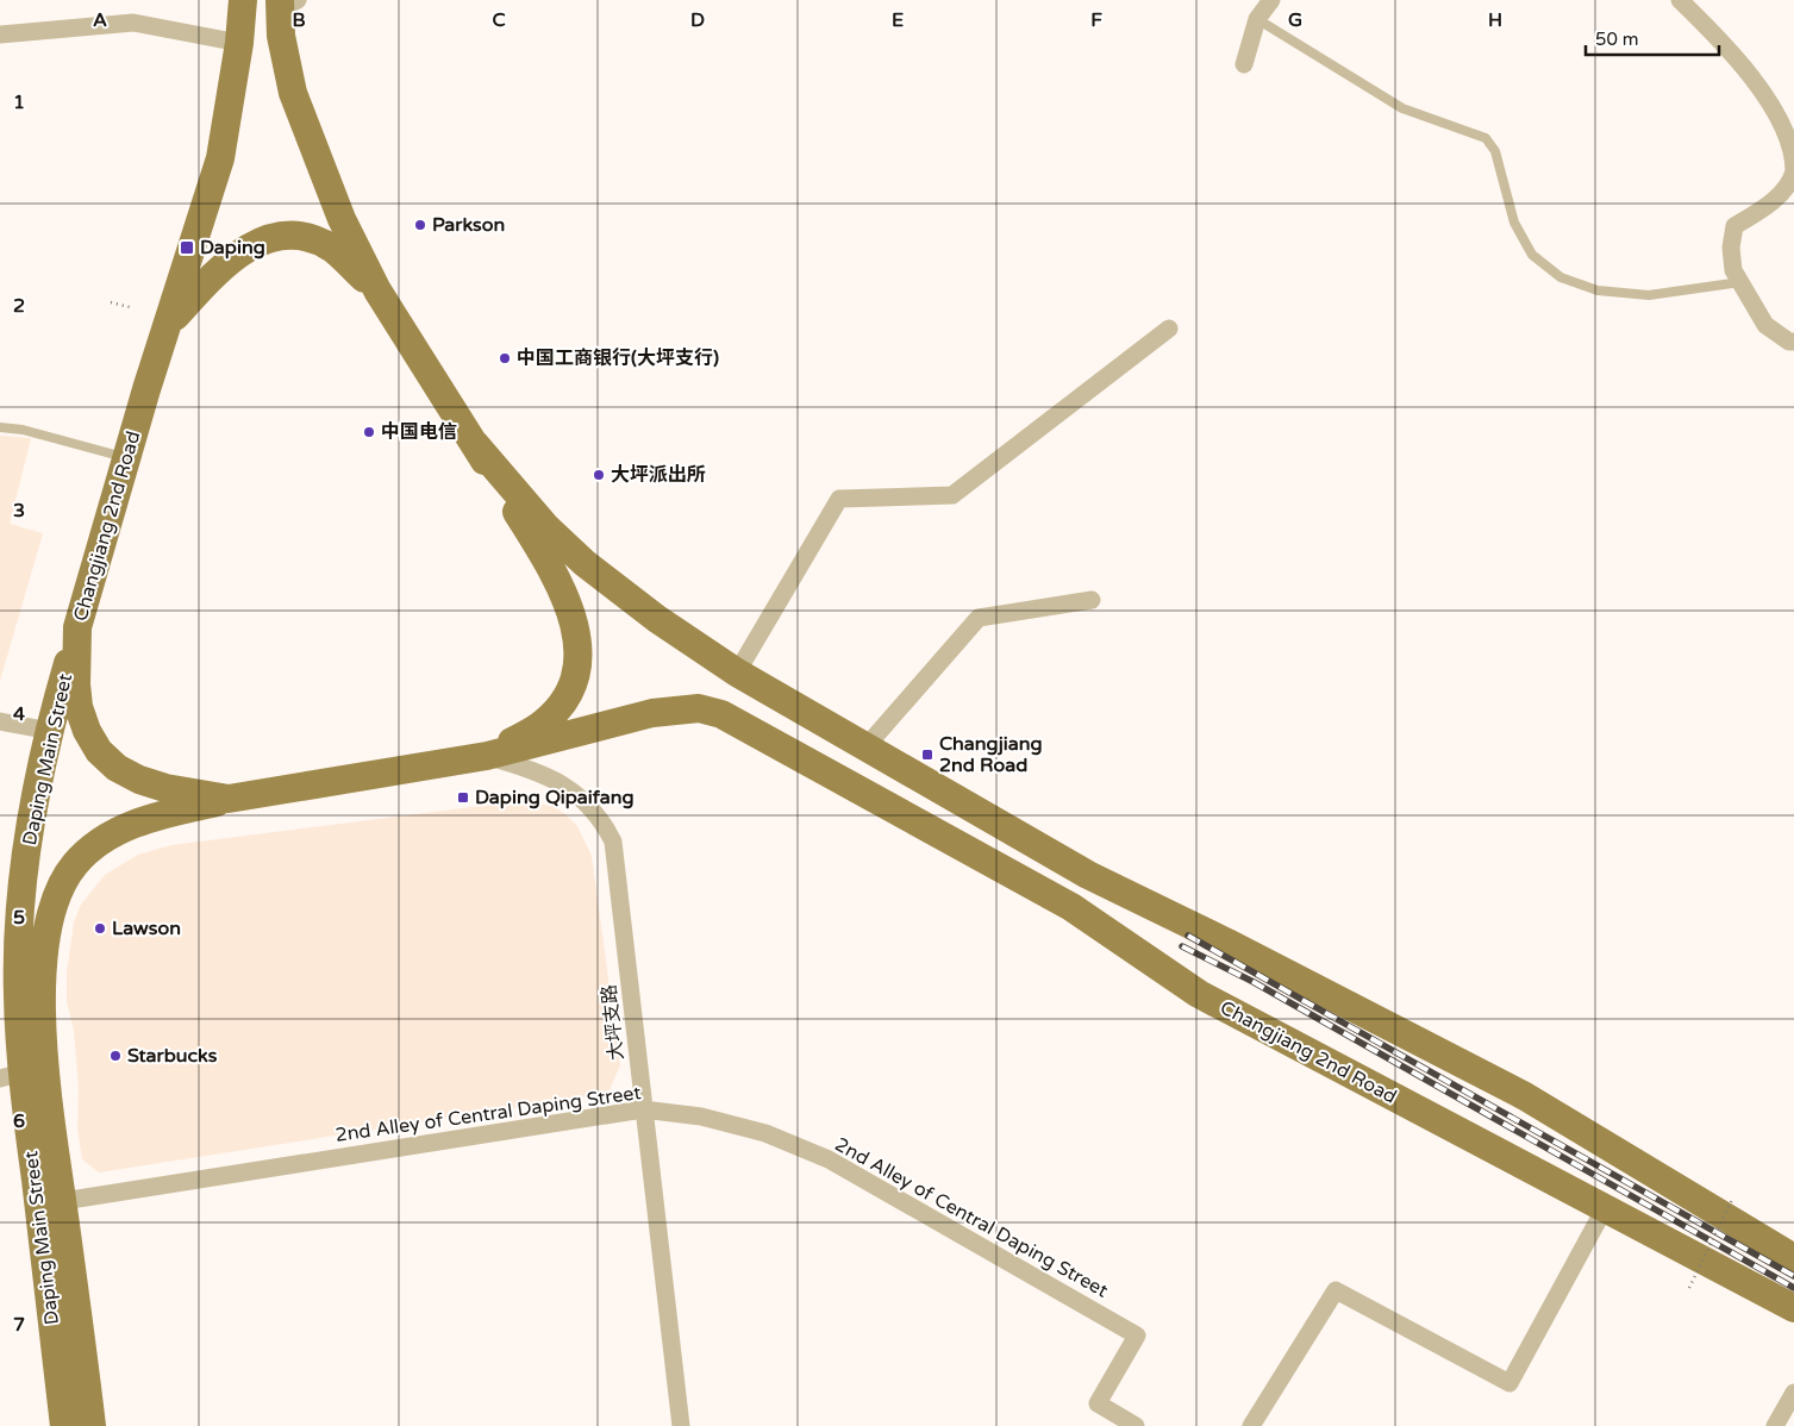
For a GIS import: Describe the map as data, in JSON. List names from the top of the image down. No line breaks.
{"streets":{"main road":["Changjiang 2nd Road","Daping Main Street"],"street":["大坪支路","2nd Alley of Central Daping Street"]},"crossings":[["Changjiang 2nd Road","Daping Main Street"],["Changjiang 2nd Road","大坪支路"],["Daping Main Street","大坪支路"],["Daping Main Street","2nd Alley of Central Daping Street"],["大坪支路","2nd Alley of Central Daping Street"]],"places":{"other":["Parkson","中国工商银行(大坪支行)","中国电信","大坪派出所","Lawson","Starbucks"],"transit":["Daping","Changjiang 2nd Road","Daping Qipaifang"]},"scale_bar":"50 m","grid":{"columns":["A","B","C","D","E","F","G","H"],"rows":["1","2","3","4","5","6","7"]}}
